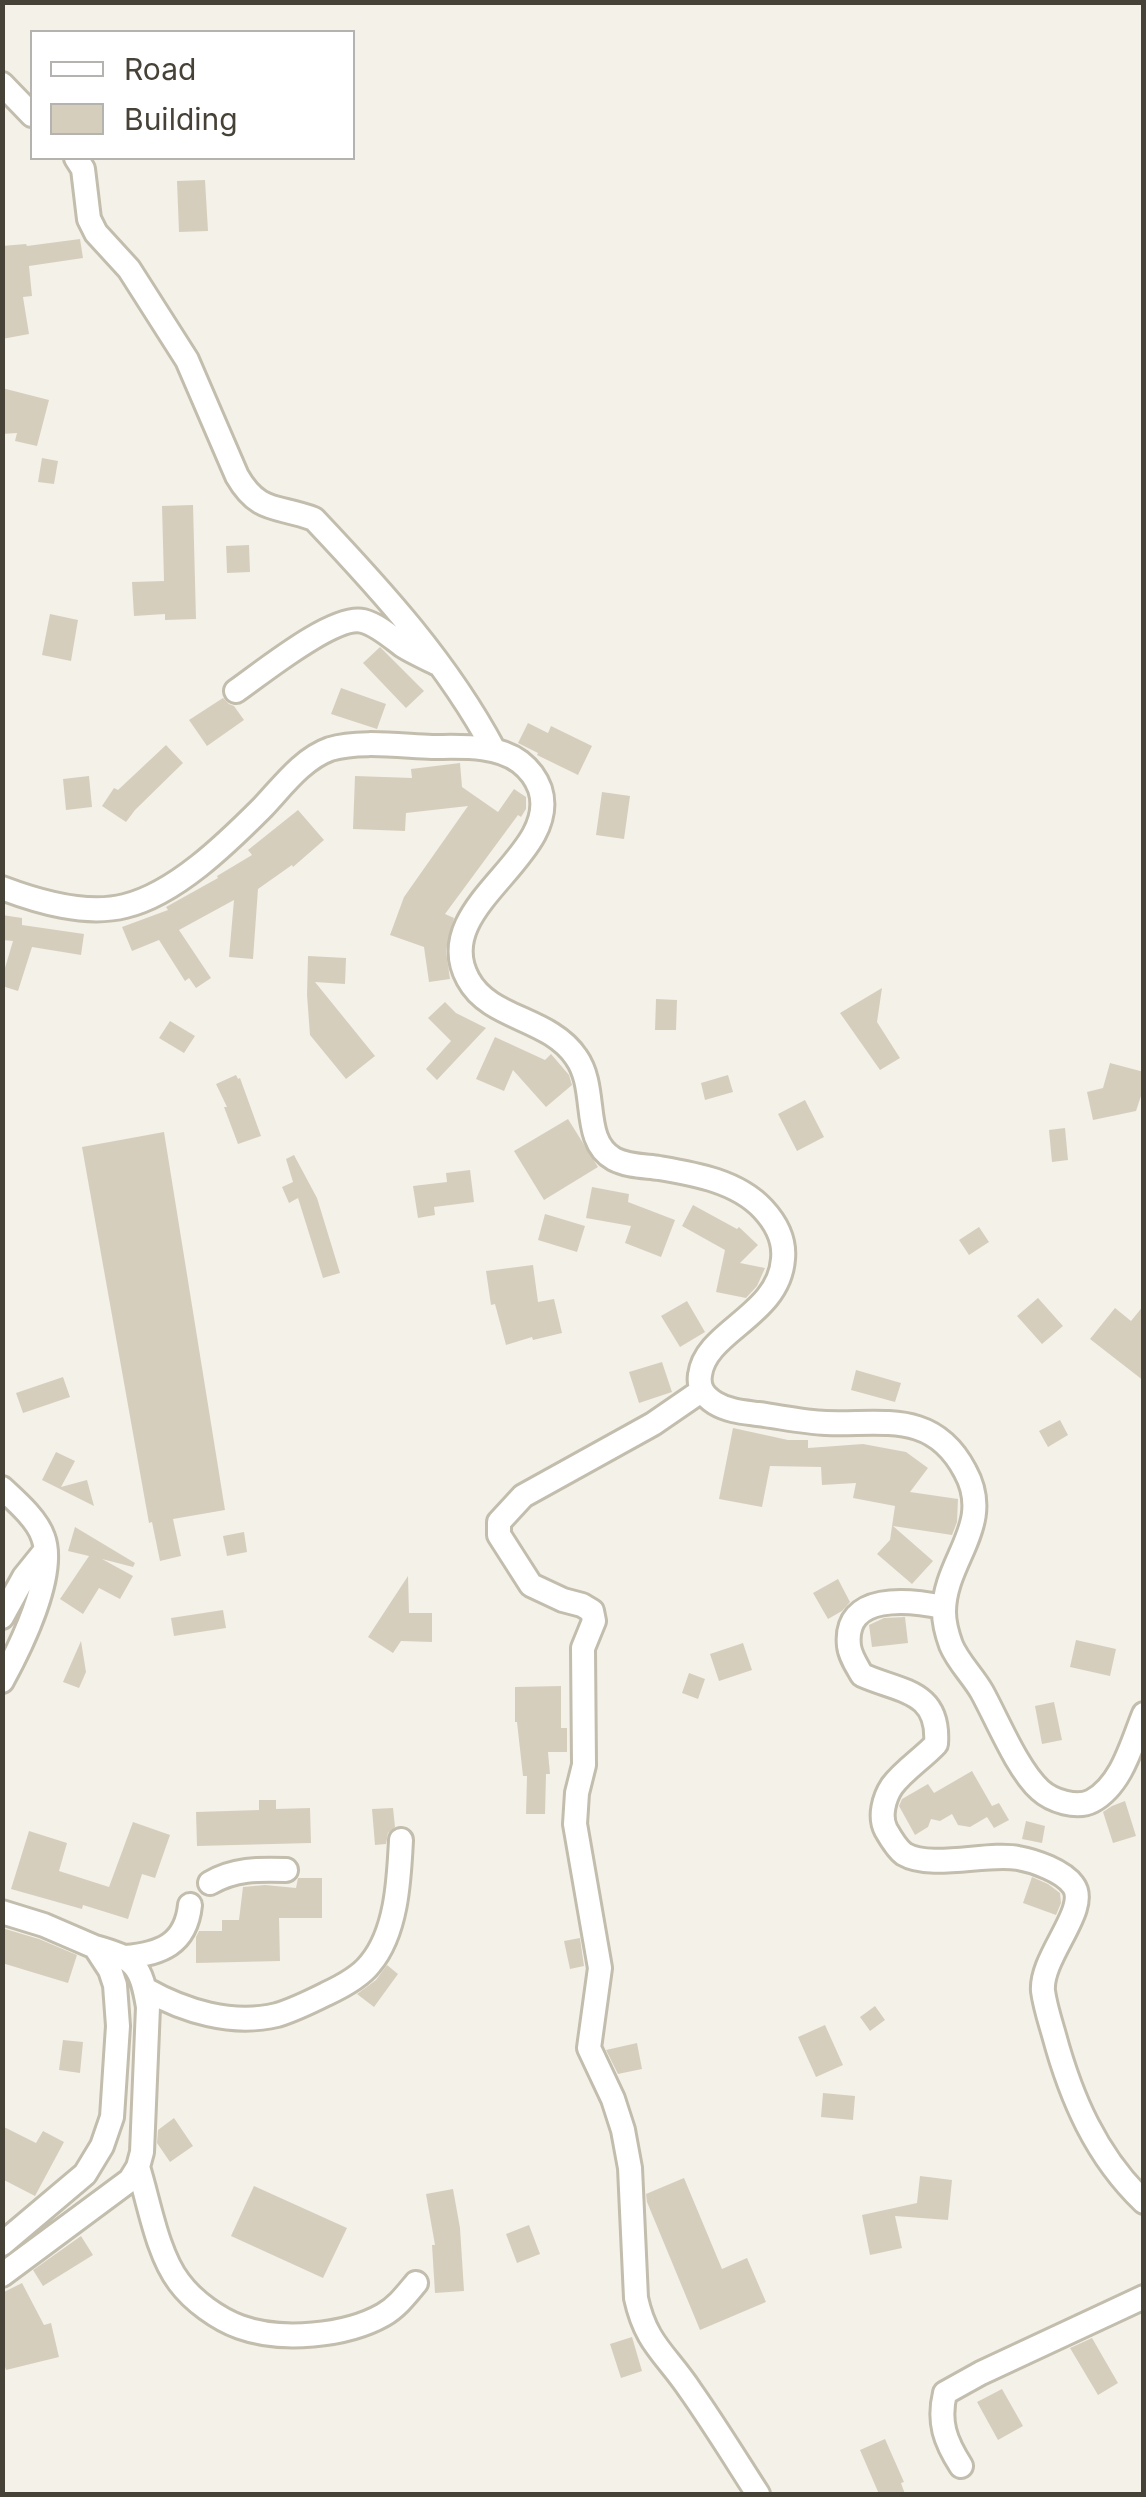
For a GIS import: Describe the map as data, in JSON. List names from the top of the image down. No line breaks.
{"legend":["Road","Building"]}
